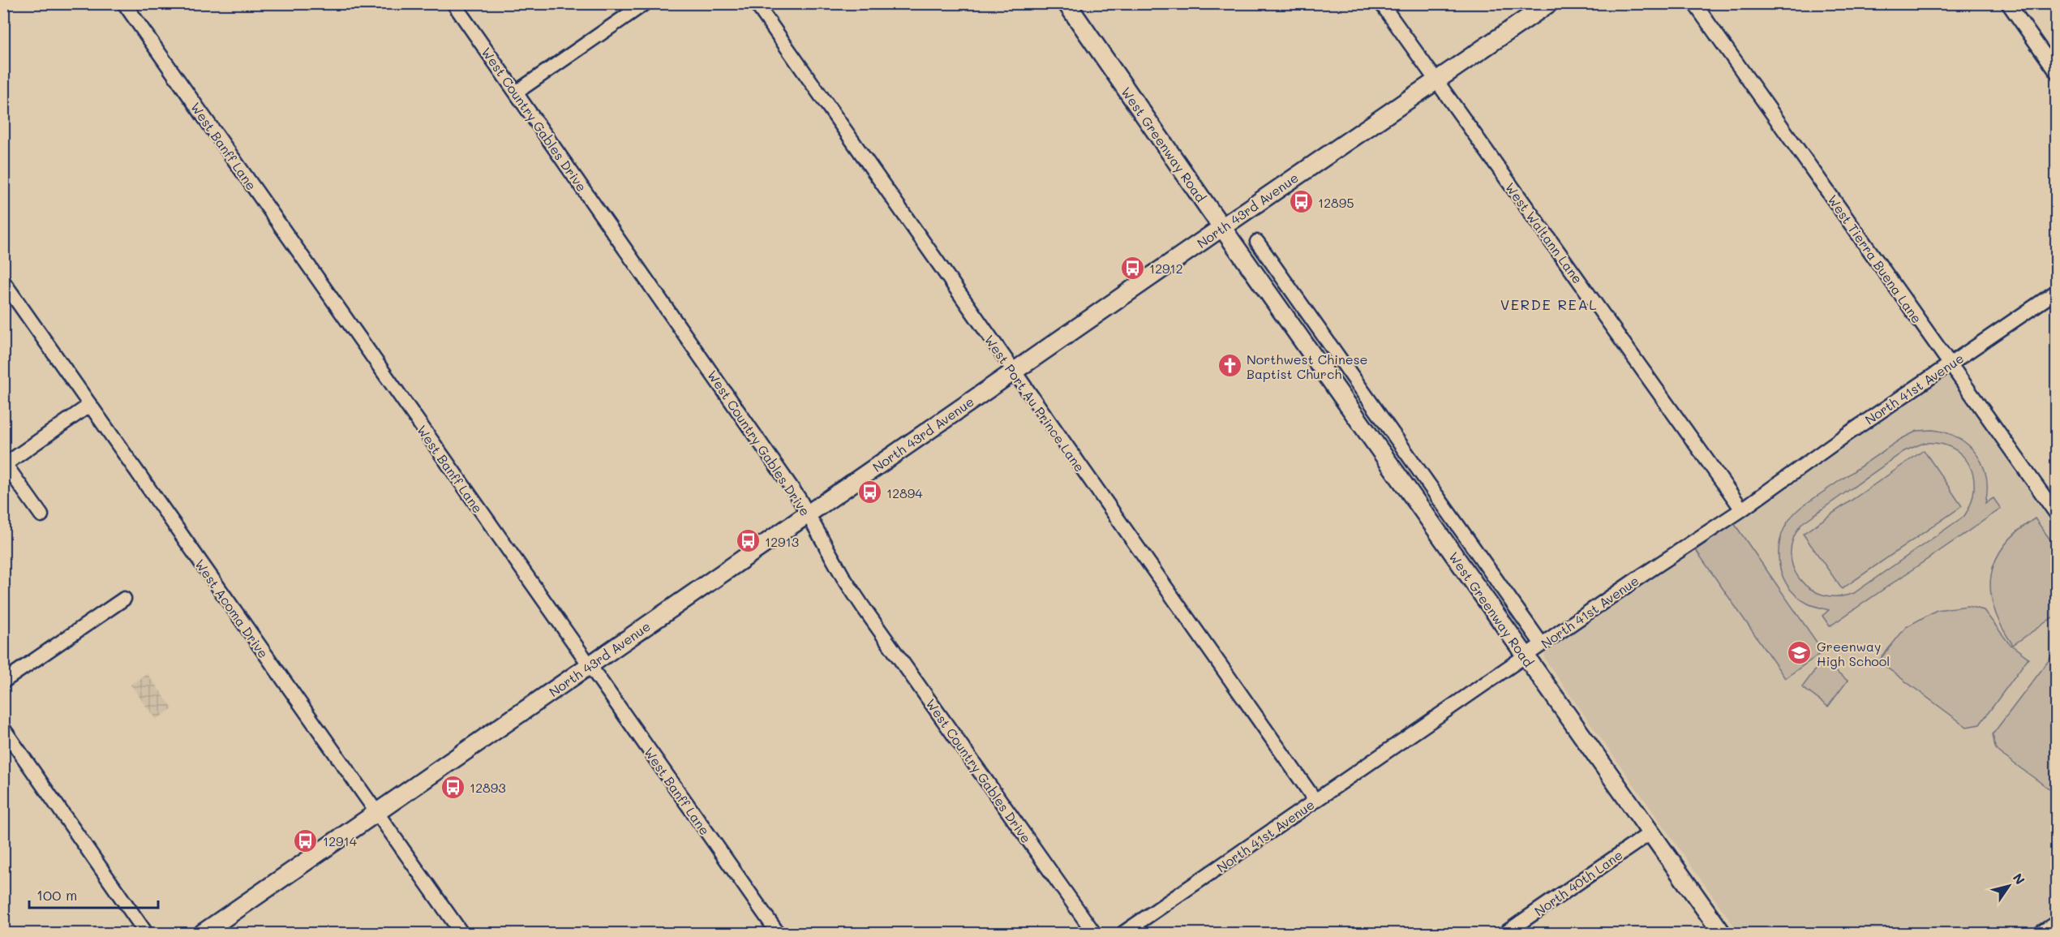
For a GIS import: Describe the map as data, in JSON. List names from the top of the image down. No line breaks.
{"streets":{"main road":["West Greenway Road","North 43rd Avenue"],"street":["West Country Gables Drive","West Banff Lane","West Waltann Lane","West Tierra Buena Lane","North 41st Avenue","West Port Au Prince Lane","West Acoma Drive","North 40th Lane"]},"crossings":[["West Country Gables Drive","North 43rd Avenue"],["West Greenway Road","North 43rd Avenue"],["West Greenway Road","North 41st Avenue"],["West Greenway Road","North 40th Lane"],["West Banff Lane","North 43rd Avenue"],["North 43rd Avenue","West Waltann Lane"],["North 43rd Avenue","West Port Au Prince Lane"],["North 43rd Avenue","West Acoma Drive"],["West Waltann Lane","North 41st Avenue"],["West Tierra Buena Lane","North 41st Avenue"],["North 41st Avenue","West Port Au Prince Lane"]],"districts":["VERDE REAL"],"places":{"bus stop":["12895","12912","12894","12913","12893","12914"],"church":["Northwest Chinese Baptist Church"],"school or university":["Greenway High School"]},"scale_bar":"100 m","north":"top right"}
